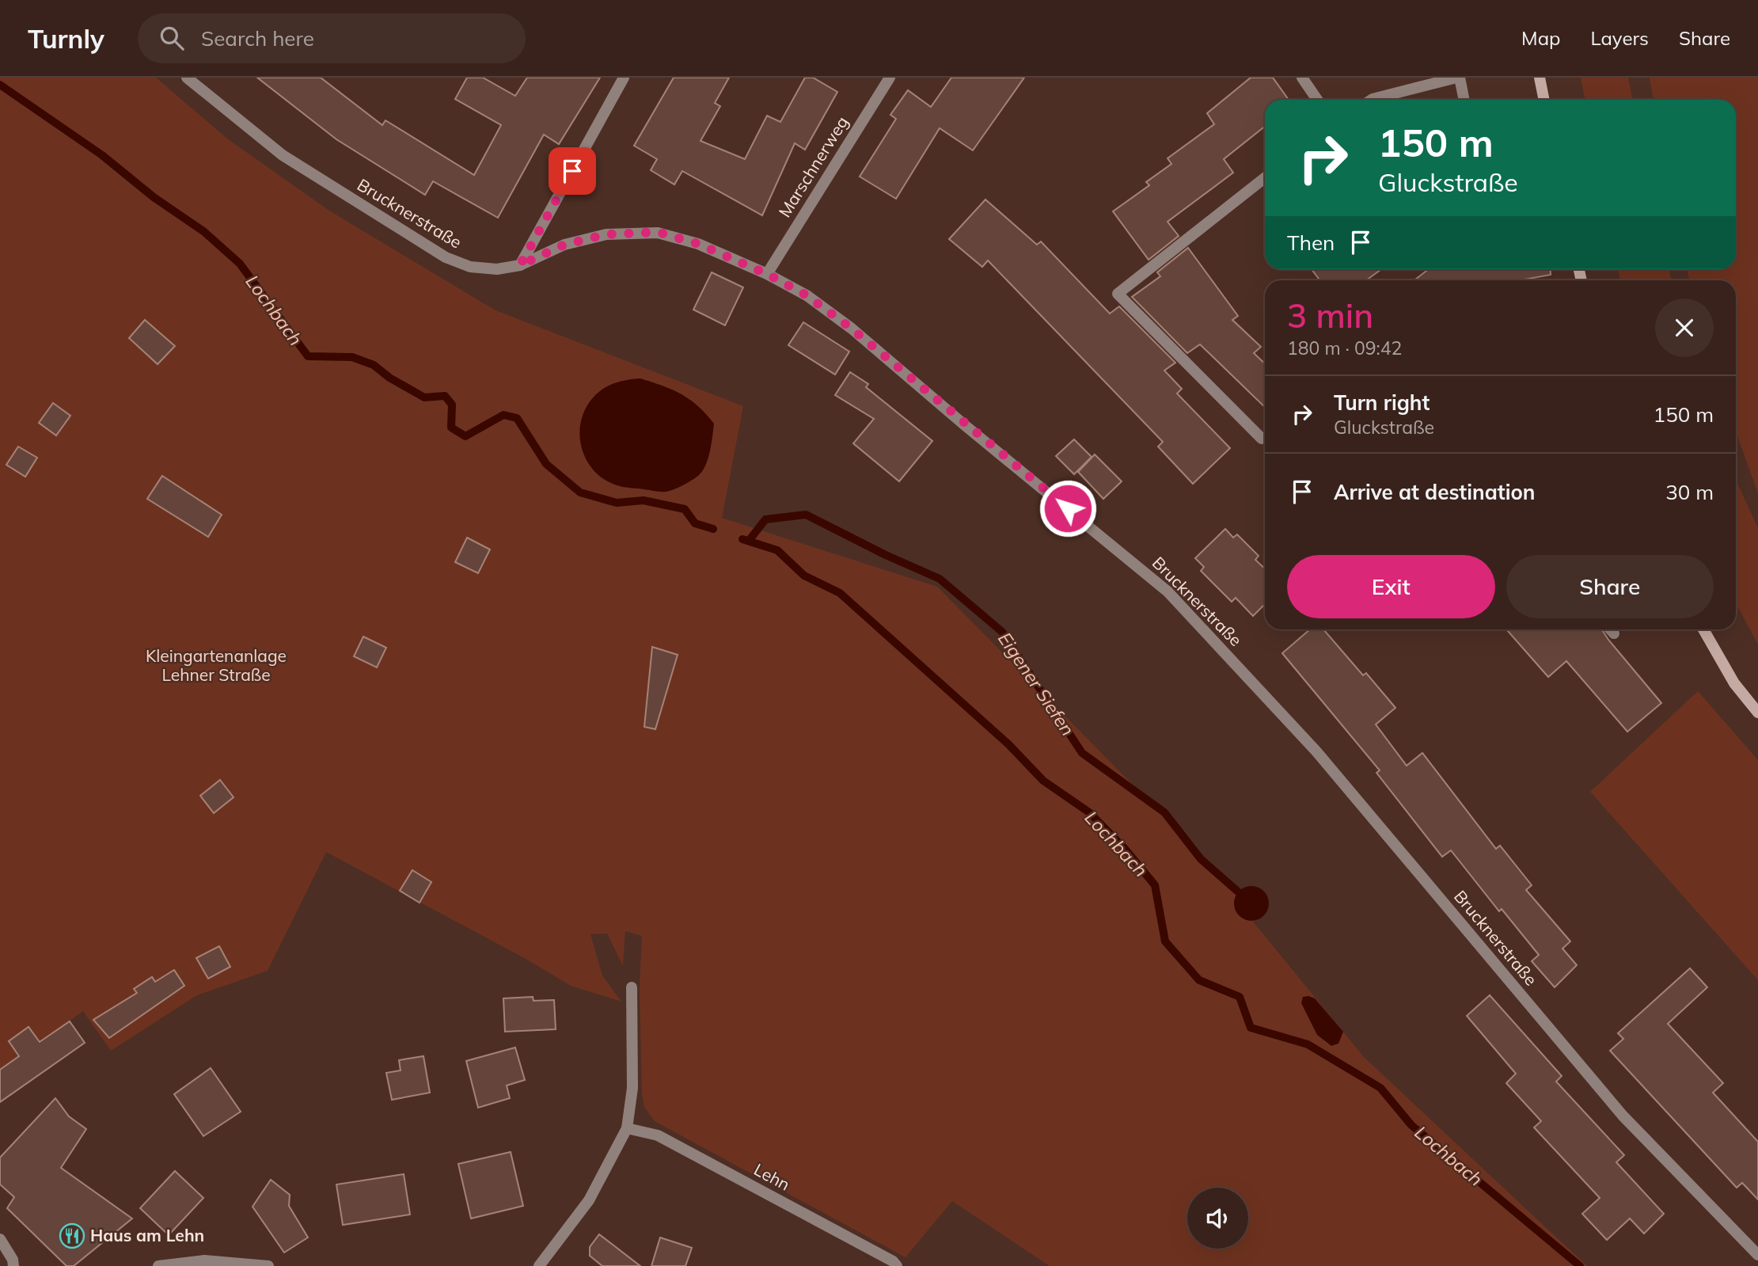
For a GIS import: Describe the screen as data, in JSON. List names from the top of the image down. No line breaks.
{"streets":{"street":["Marschnerweg","Brucknerstraße","Lehn"]},"crossings":[["Marschnerweg","Brucknerstraße"]],"water":["Lochbach","Eigener Siefen"],"parks":["Kleingartenanlage Lehner Straße"],"places":{"restaurant":["Haus am Lehn"]},"page":{"header":"Turnly","search":"Search here","nav":["Map","Layers","Share"],"turn":["150 m","Gluckstraße"],"then":"Then","heading":["3 min","180 m · 09:42"],"list":[{"name":"Turn right","note":"Gluckstraße","value":"150 m"},{"name":"Arrive at destination","value":"30 m"}],"buttons":["Exit","Share"]}}
